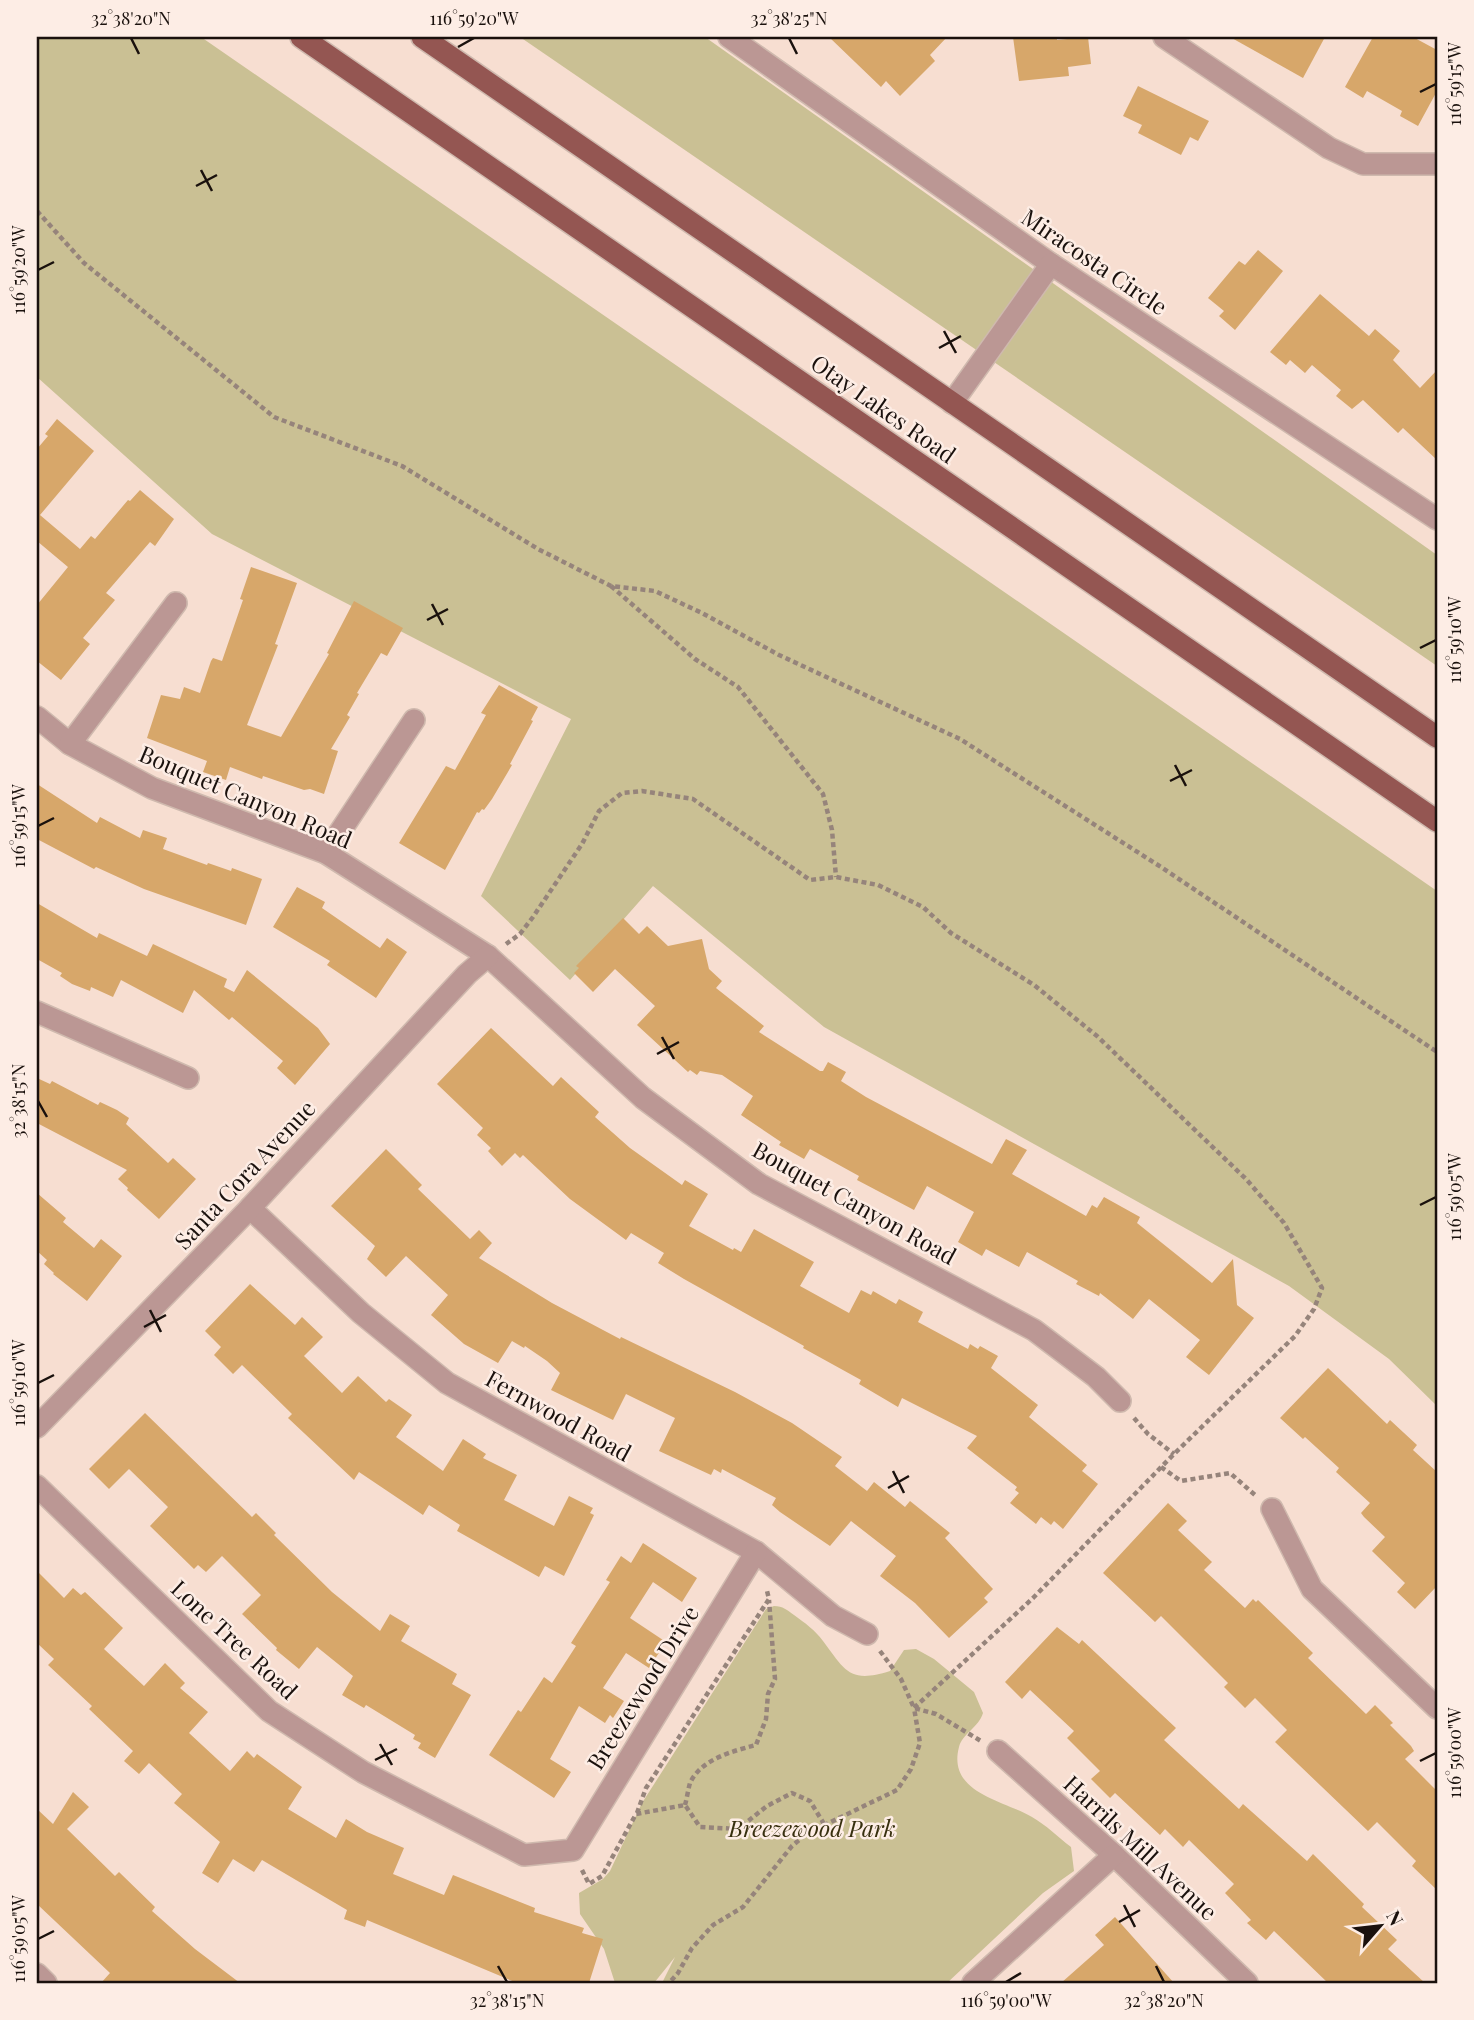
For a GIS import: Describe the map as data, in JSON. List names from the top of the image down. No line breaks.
{"streets":{"main road":["Otay Lakes Road"],"street":["Miracosta Circle","Bouquet Canyon Road","Santa Cora Avenue","Fernwood Road","Lone Tree Road","Breezewood Drive","Harrils Mill Avenue"]},"crossings":[["Bouquet Canyon Road","Santa Cora Avenue"],["Santa Cora Avenue","Fernwood Road"],["Fernwood Road","Breezewood Drive"],["Lone Tree Road","Breezewood Drive"]],"parks":["Breezewood Park"],"north":"top right","coordinates":["32°38'20\"N","116°59'20\"W","32°38'25\"N","116°59'15\"W","116°59'10\"W","32°38'15\"N","116°59'05\"W","116°59'00\"W"]}
